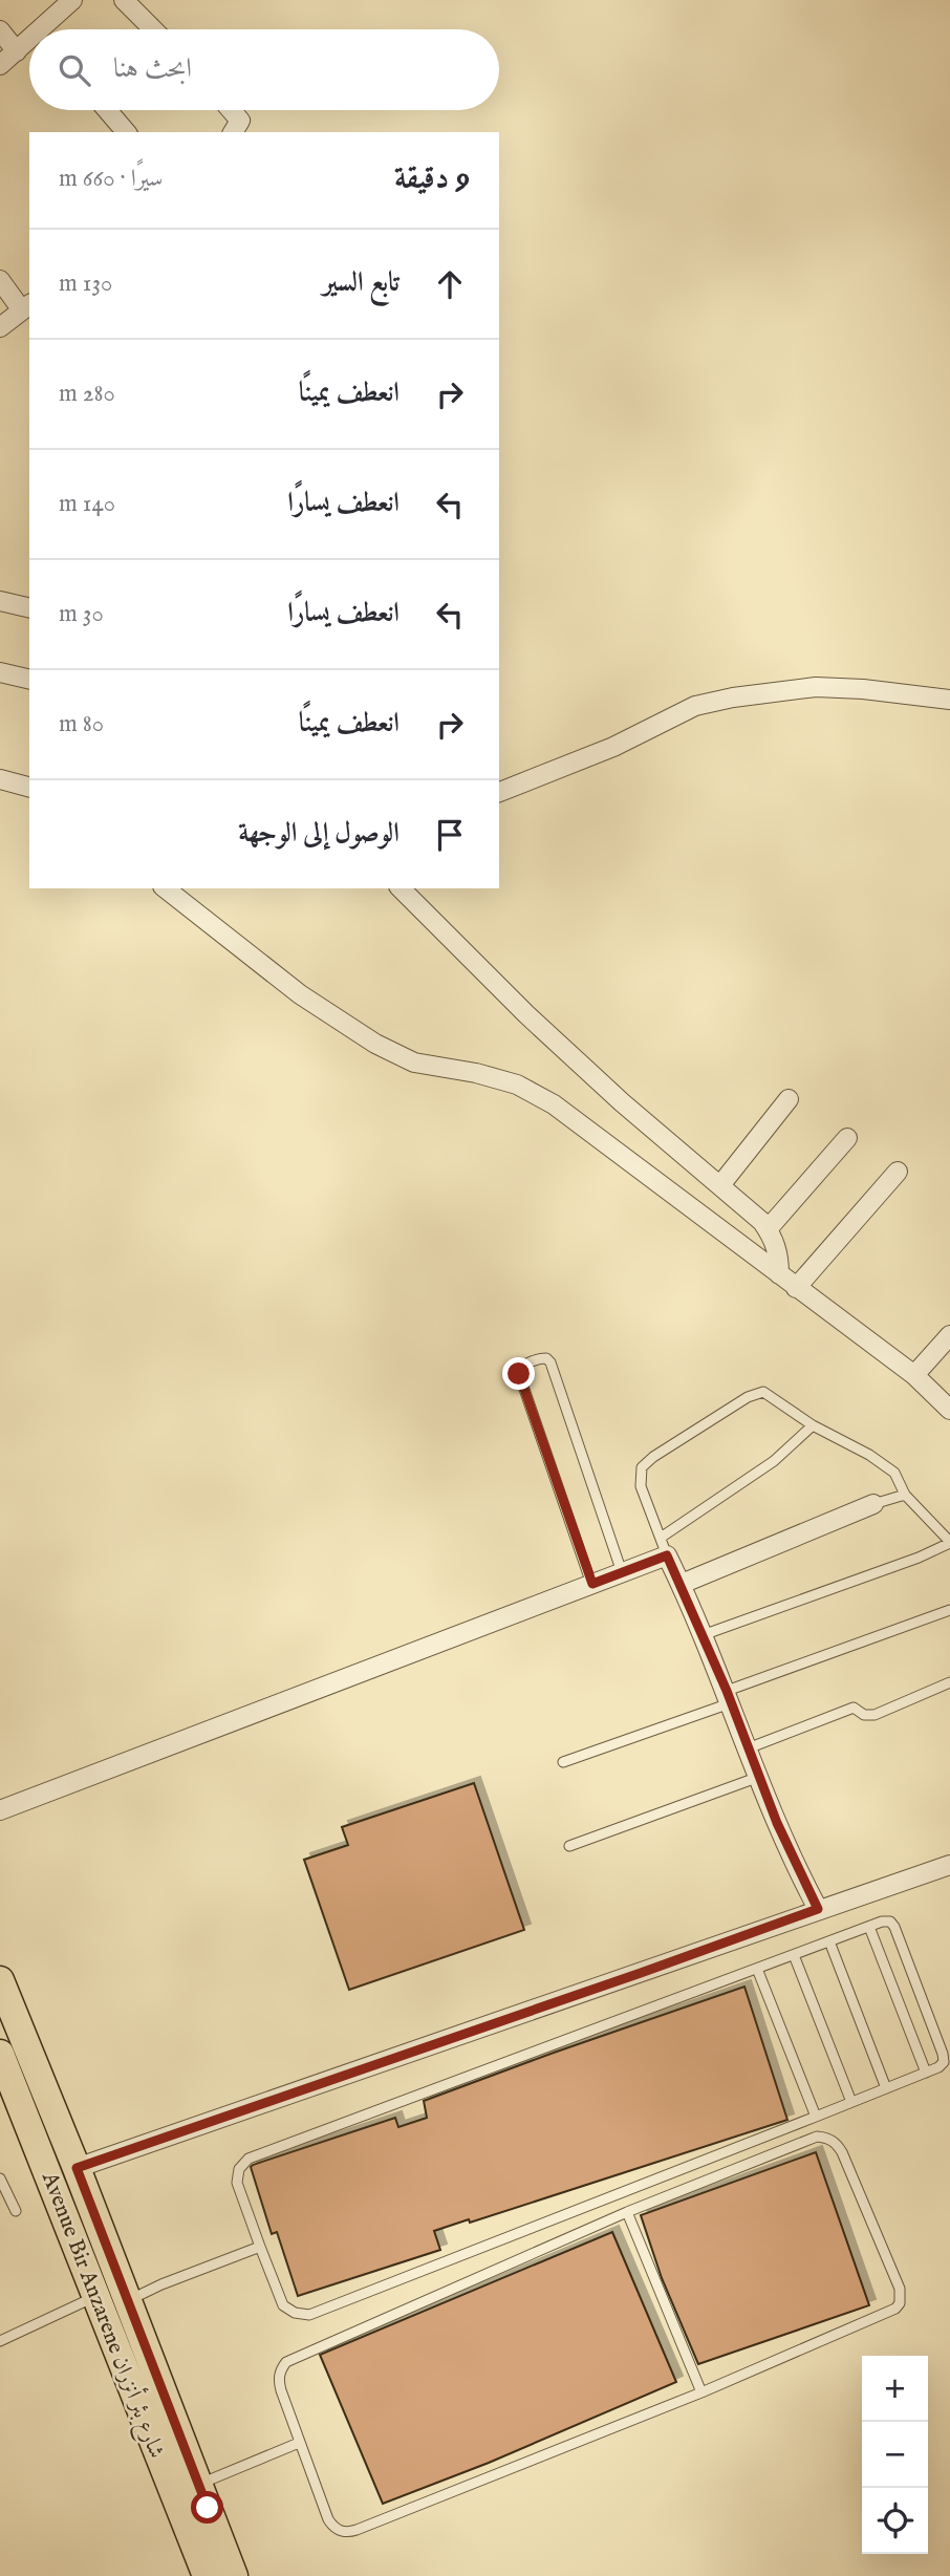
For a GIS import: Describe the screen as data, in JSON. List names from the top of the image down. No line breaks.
{"streets":{"main road":["Avenue Bir Anzarene شارع بئر أنزران"]},"page":{"search":"ابحث هنا","heading":["9 دقيقة","سيرًا · 660 m"],"list":[["تابع السير","130 m"],["انعطف يمينًا","280 m"],["انعطف يسارًا","140 m"],["انعطف يسارًا","30 m"],["انعطف يمينًا","80 m"],"الوصول إلى الوجهة"],"map_buttons":["+","−"]}}
